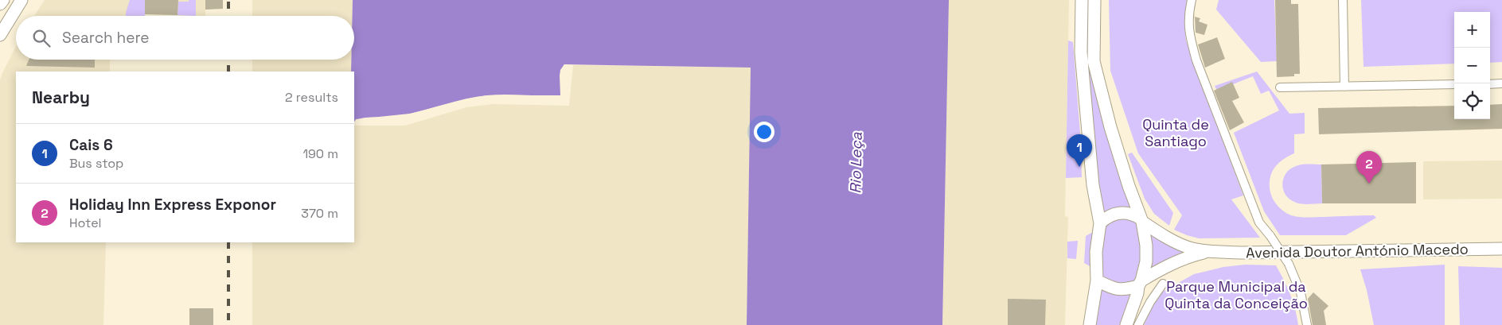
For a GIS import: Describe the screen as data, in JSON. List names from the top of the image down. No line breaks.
{"streets":{"main road":["Avenida Doutor António Macedo"]},"water":["Rio Leça"],"parks":["Quinta de Santiago","Parque Municipal da Quinta da Conceição"],"page":{"map_buttons":["+","−"],"search":"Search here","heading":["Nearby","2 results"],"list":[{"mark":"1","name":"Cais 6","note":"Bus stop","value":"190 m"},{"mark":"2","name":"Holiday Inn Express Exponor","note":"Hotel","value":"370 m"}],"pins":["1","2"]}}
